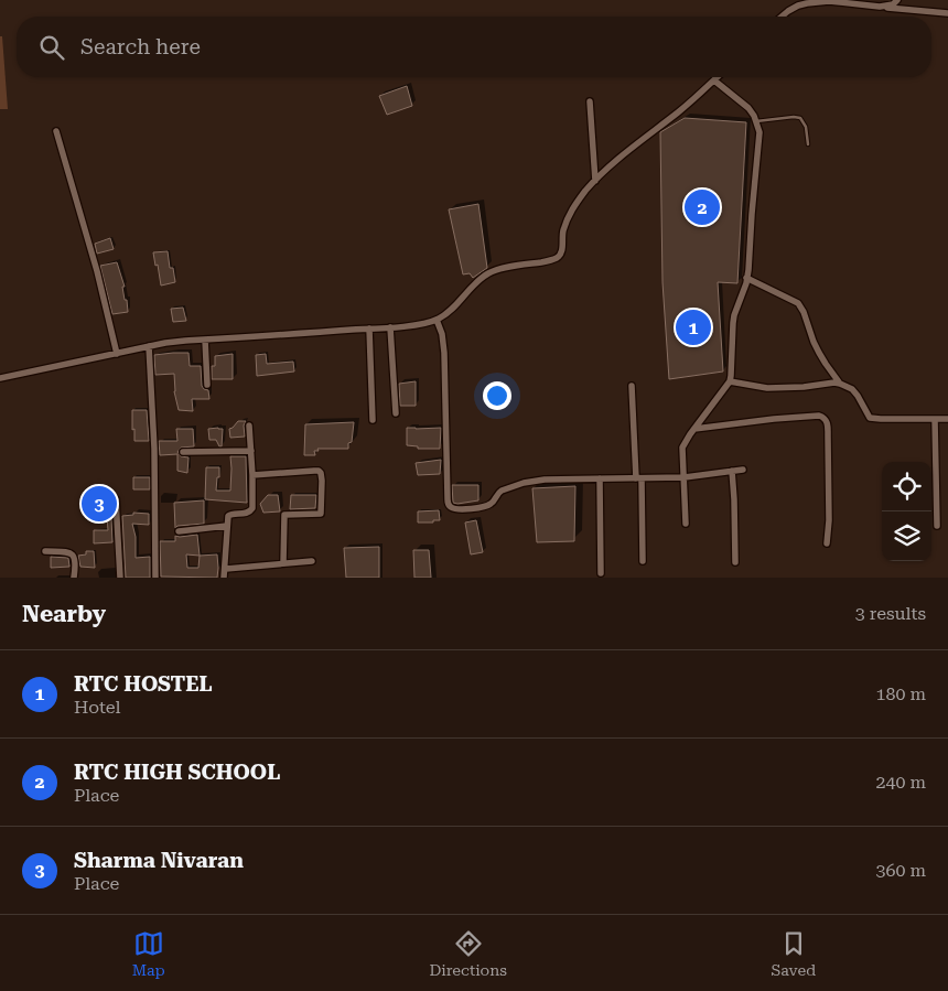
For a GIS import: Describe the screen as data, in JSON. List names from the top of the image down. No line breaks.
{"page":{"search":"Search here","pins":["2","1","3"],"heading":["Nearby","3 results"],"list":[{"mark":"1","name":"RTC HOSTEL","note":"Hotel","value":"180 m"},{"mark":"2","name":"RTC HIGH SCHOOL","note":"Place","value":"240 m"},{"mark":"3","name":"Sharma Nivaran","note":"Place","value":"360 m"}],"nav":["Map","Directions","Saved"]}}
